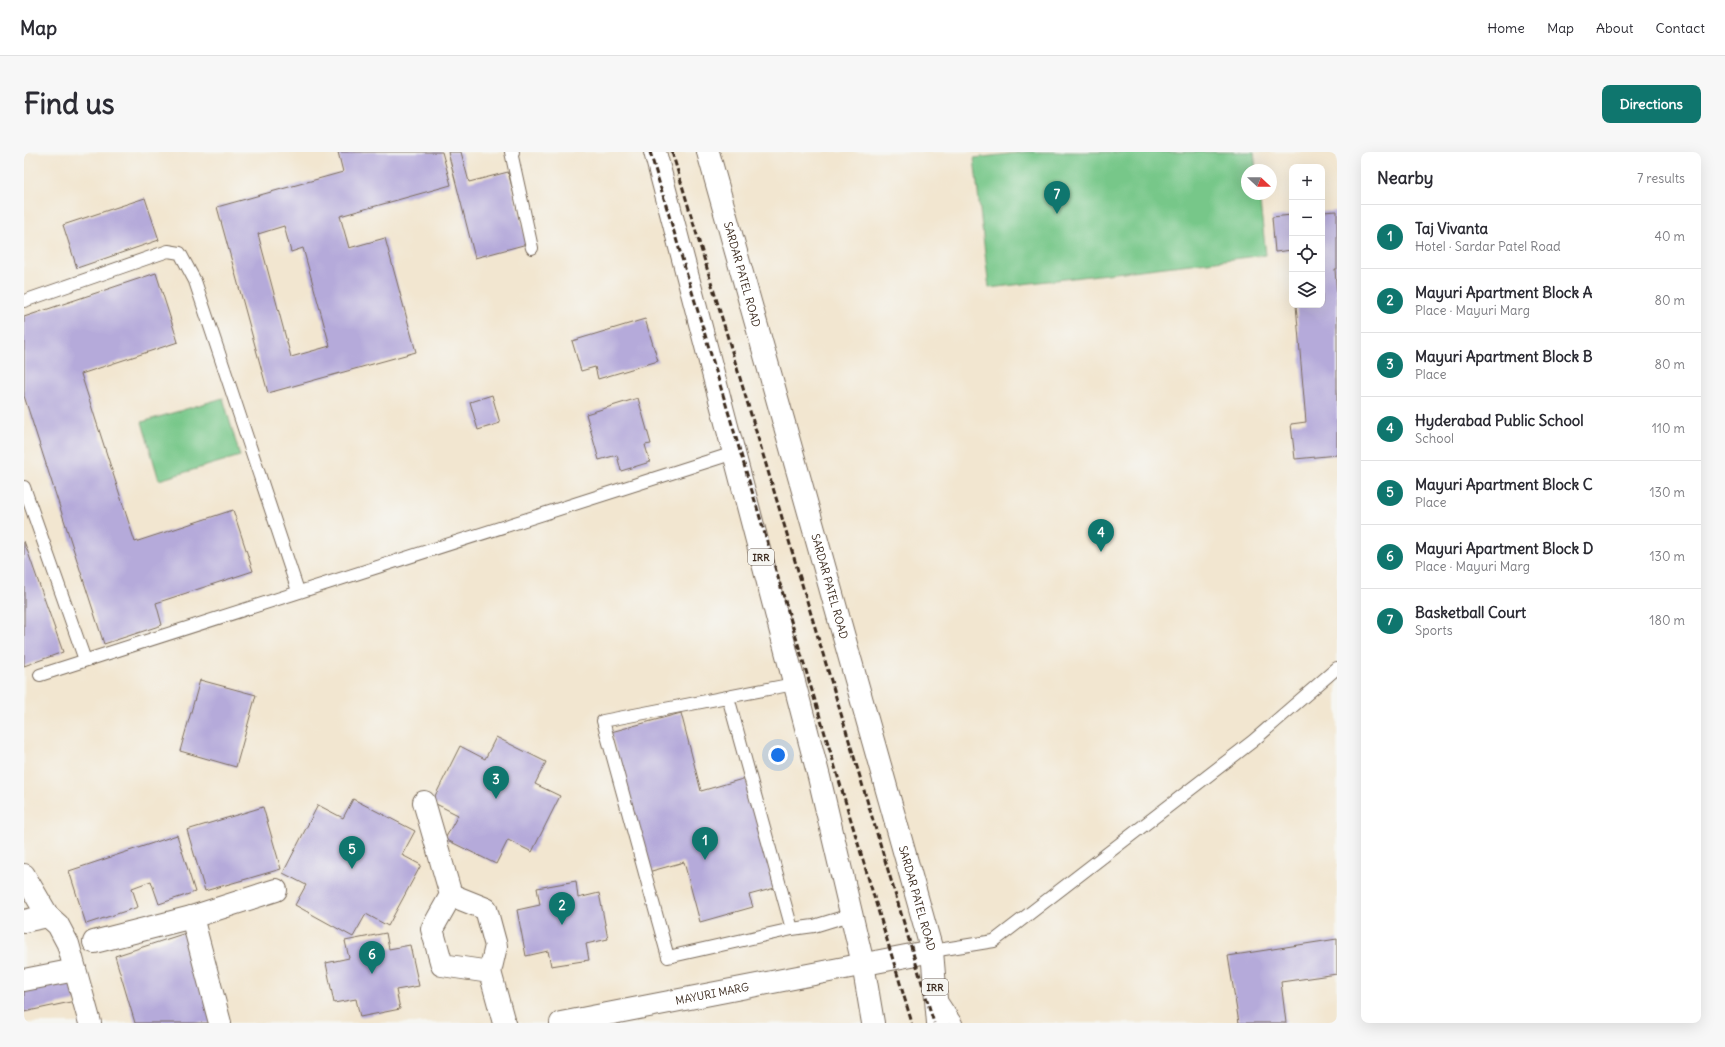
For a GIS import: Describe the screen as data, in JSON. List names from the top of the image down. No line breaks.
{"streets":{"main road":["SARDAR PATEL ROAD","IRR","MAYURI MARG"]},"crossings":[["SARDAR PATEL ROAD","MAYURI MARG"],["IRR","MAYURI MARG"]],"north":"right","page":{"header":"Map","nav":["Home","Map","About","Contact"],"buttons":"Directions","title":"Find us","heading":["Nearby","7 results"],"map_buttons":["+","−"],"pins":["7","4","3","1","5","2","6"],"list":[{"mark":"1","name":"Taj Vivanta","note":"Hotel · Sardar Patel Road","value":"40 m"},{"mark":"2","name":"Mayuri Apartment Block A","note":"Place · Mayuri Marg","value":"80 m"},{"mark":"3","name":"Mayuri Apartment Block B","note":"Place","value":"80 m"},{"mark":"4","name":"Hyderabad Public School","note":"School","value":"110 m"},{"mark":"5","name":"Mayuri Apartment Block C","note":"Place","value":"130 m"},{"mark":"6","name":"Mayuri Apartment Block D","note":"Place · Mayuri Marg","value":"130 m"},{"mark":"7","name":"Basketball Court","note":"Sports","value":"180 m"}]}}
